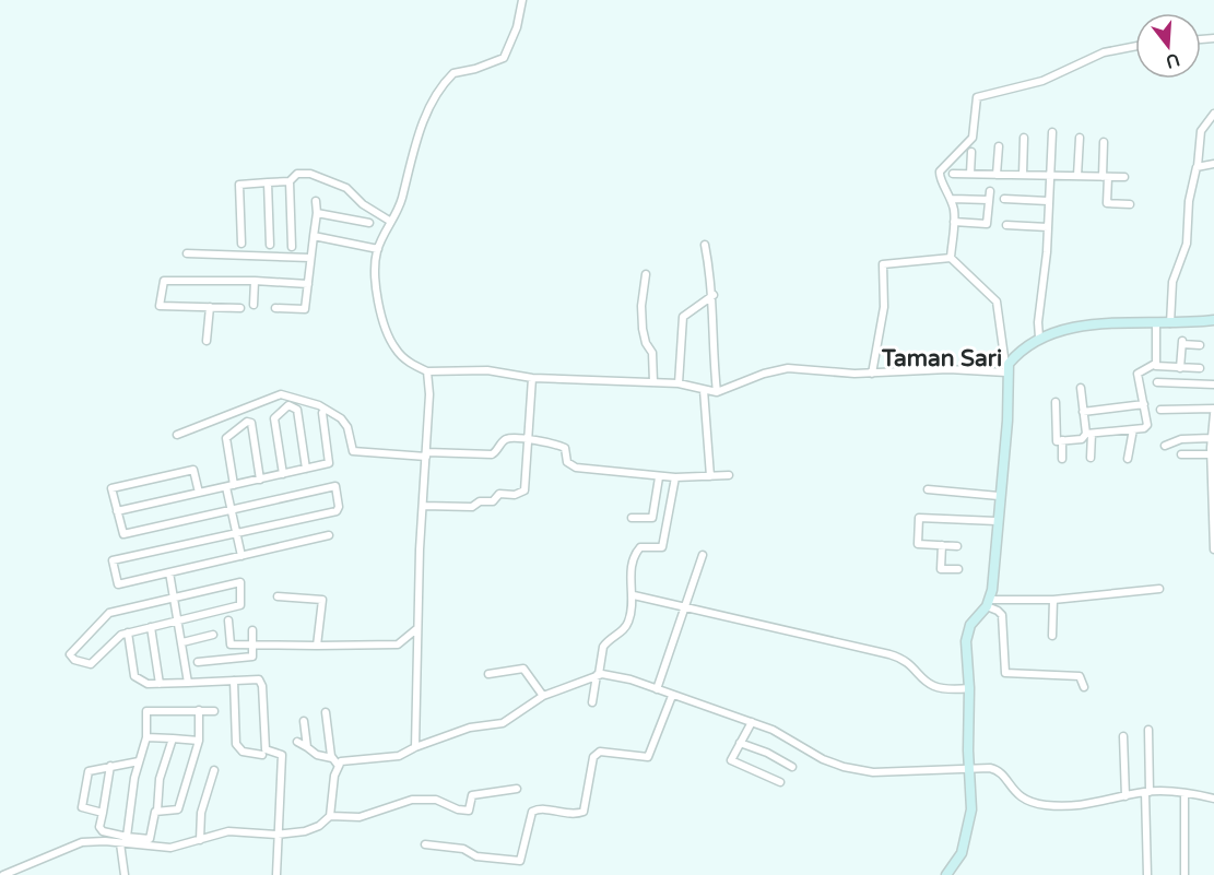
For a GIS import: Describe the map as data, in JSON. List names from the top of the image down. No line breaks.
{"districts":["Taman Sari"],"north":"bottom"}
